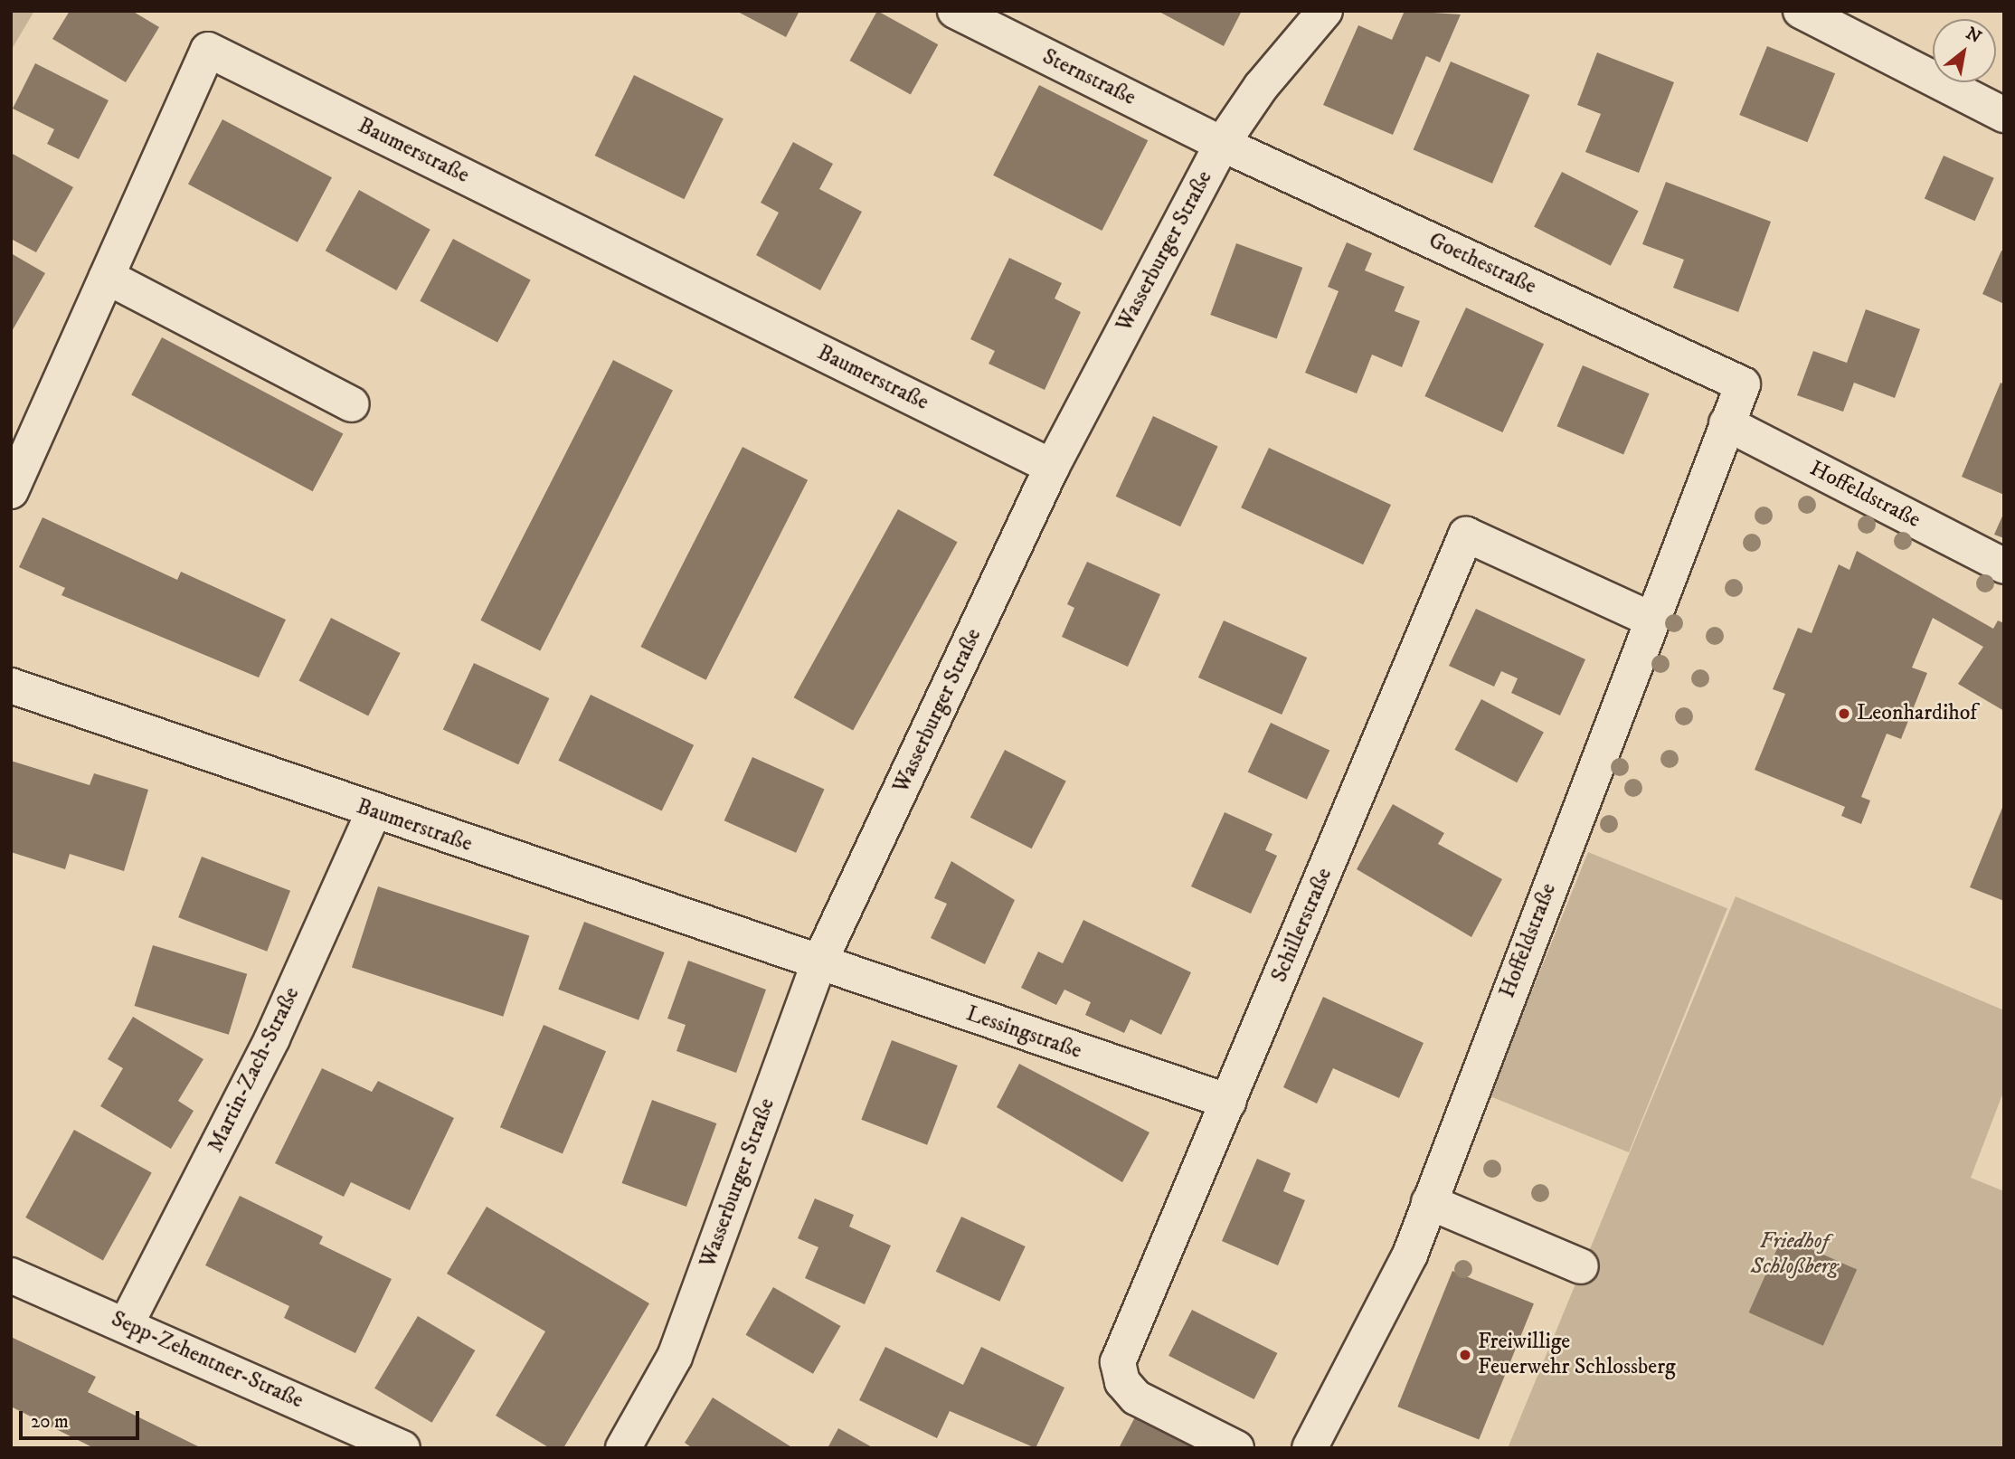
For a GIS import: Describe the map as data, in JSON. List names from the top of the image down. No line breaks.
{"streets":{"street":["Sternstraße","Baumerstraße","Wasserburger Straße","Goethestraße","Hoffeldstraße","Schillerstraße","Lessingstraße","Martin-Zach-Straße","Sepp-Zehentner-Straße"]},"crossings":[["Sternstraße","Wasserburger Straße"],["Sternstraße","Goethestraße"],["Baumerstraße","Wasserburger Straße"],["Baumerstraße","Lessingstraße"],["Baumerstraße","Martin-Zach-Straße"],["Wasserburger Straße","Goethestraße"],["Wasserburger Straße","Lessingstraße"],["Goethestraße","Hoffeldstraße"],["Hoffeldstraße","Schillerstraße"],["Schillerstraße","Lessingstraße"],["Martin-Zach-Straße","Sepp-Zehentner-Straße"]],"parks":["Friedhof Schloßberg"],"places":["Leonhardihof","Freiwillige Feuerwehr Schlossberg"],"scale_bar":"20 m","north":"top right"}
